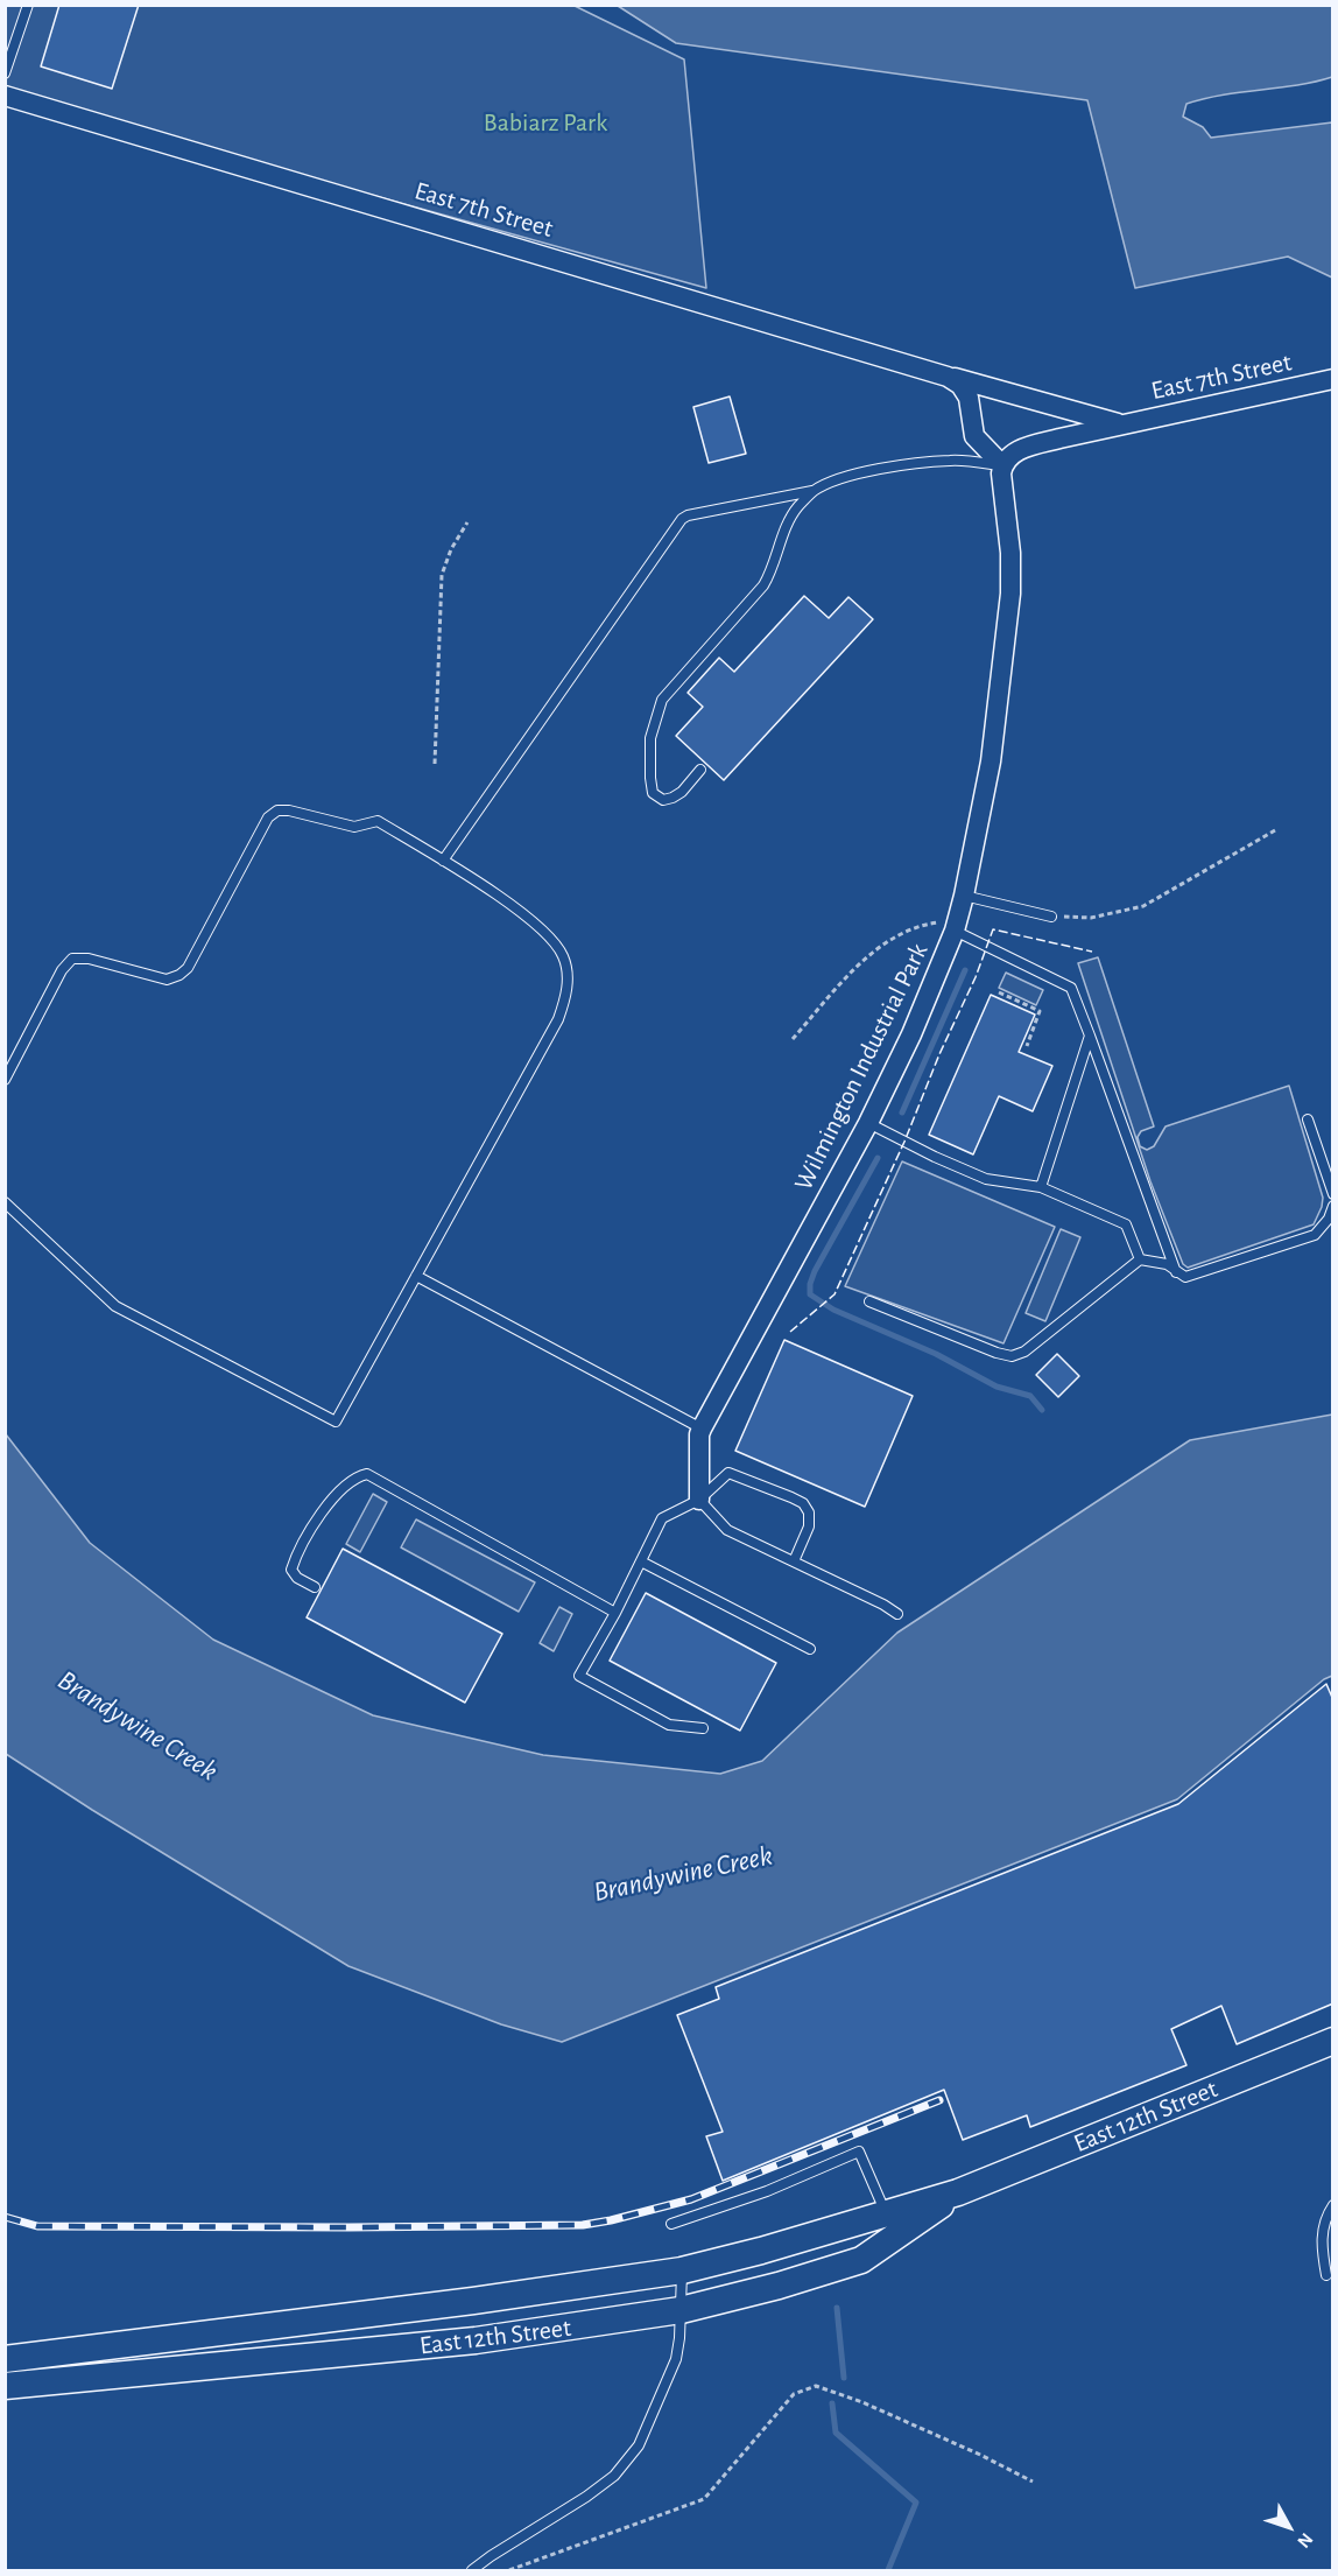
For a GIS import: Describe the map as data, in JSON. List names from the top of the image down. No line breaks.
{"streets":{"main road":["East 12th Street"],"street":["East 7th Street","Wilmington Industrial Park"]},"crossings":[["East 7th Street","Wilmington Industrial Park"]],"water":["Brandywine Creek"],"parks":["Babiarz Park"],"north":"bottom right"}
